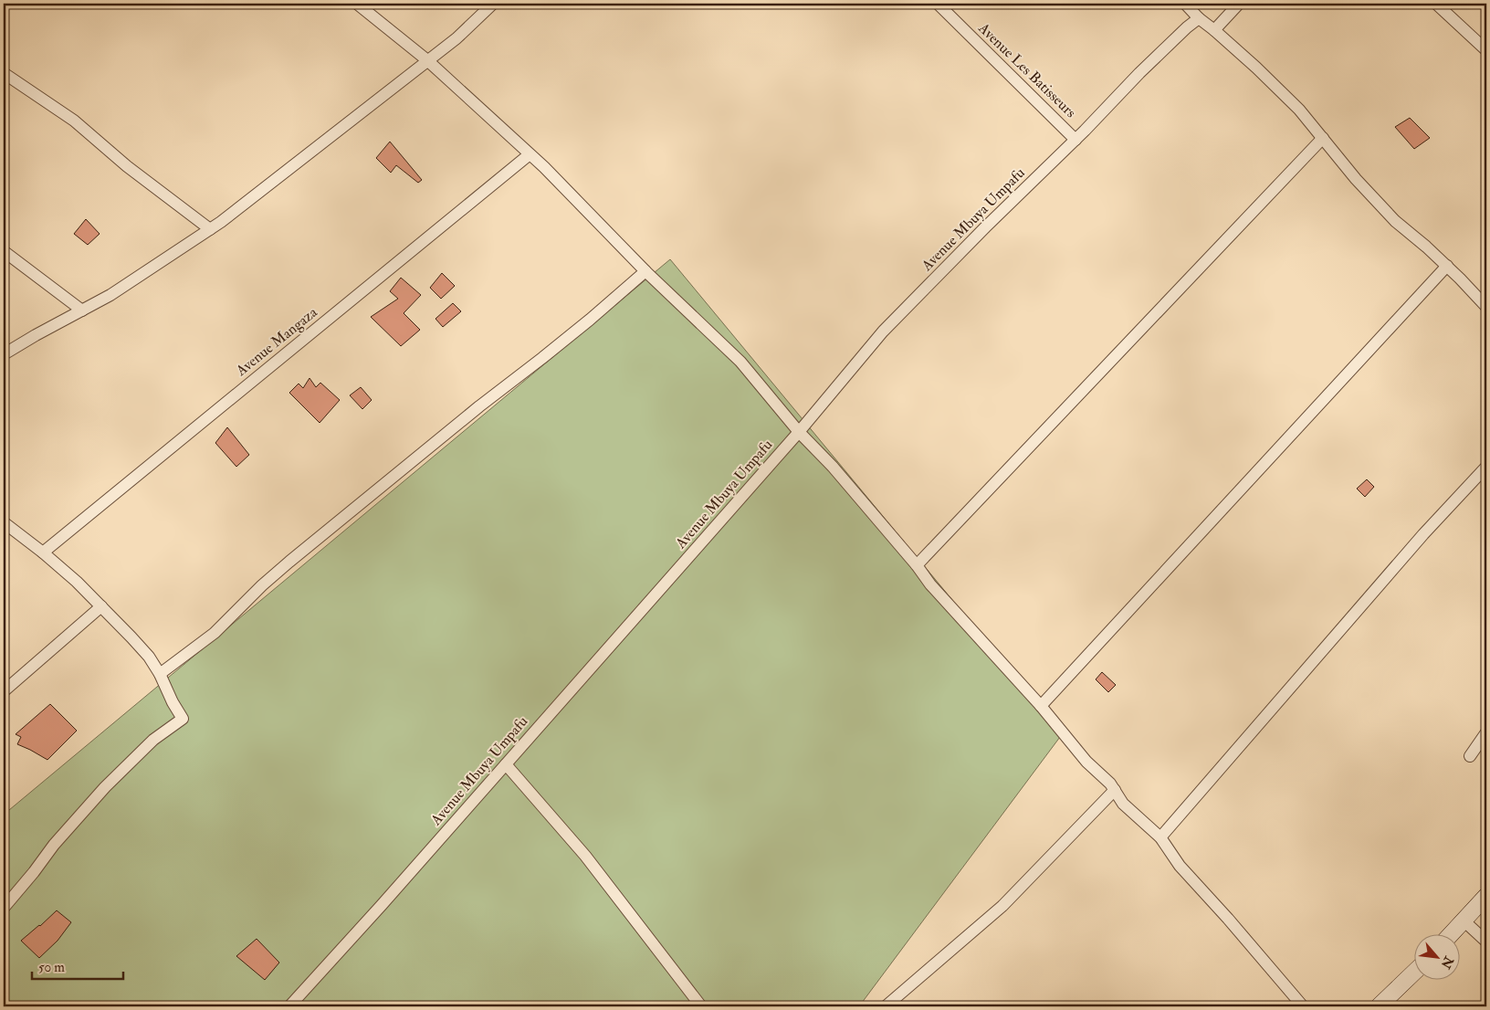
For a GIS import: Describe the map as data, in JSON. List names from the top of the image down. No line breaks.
{"streets":{"street":["Avenue Les Batisseurs","Avenue Mbuya Umpafu","Avenue Mangaza"]},"crossings":[["Avenue Les Batisseurs","Avenue Mbuya Umpafu"]],"scale_bar":"50 m","north":"bottom right"}
